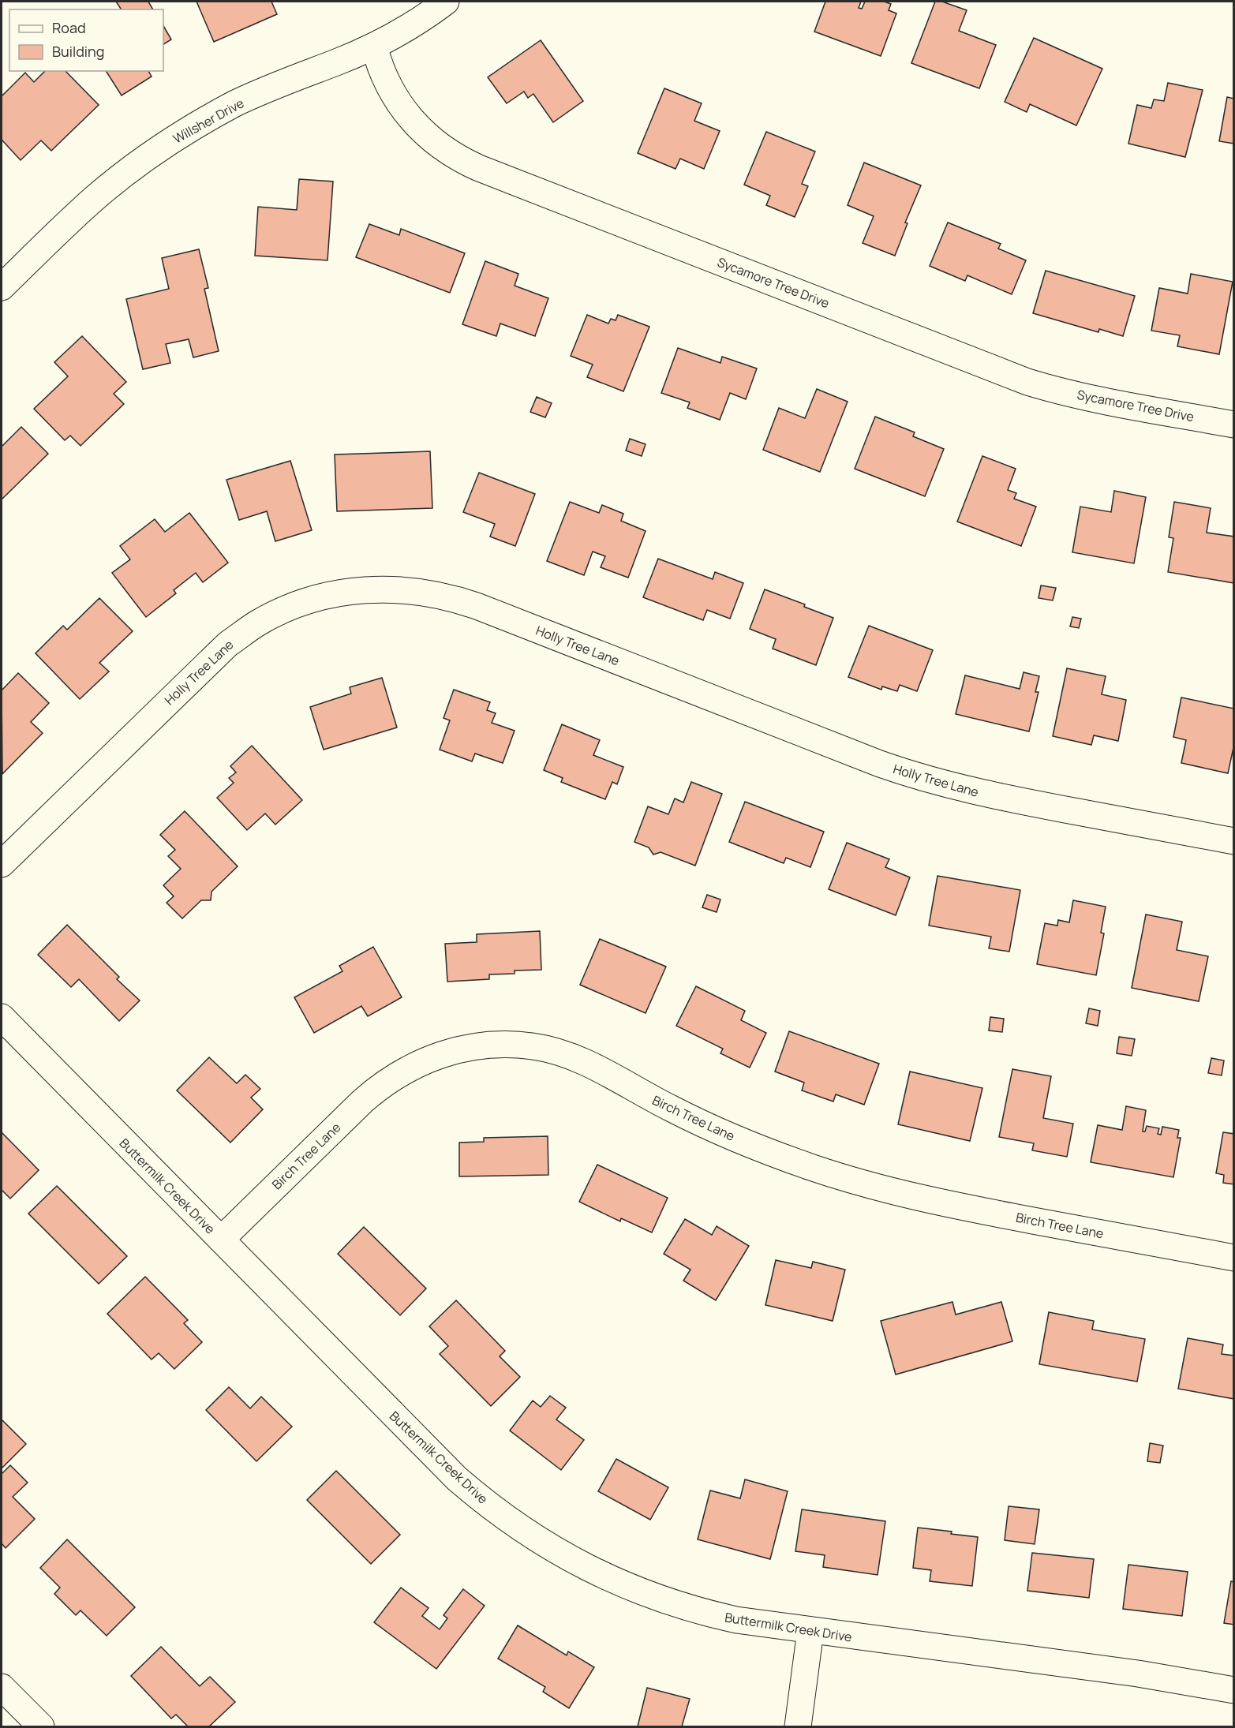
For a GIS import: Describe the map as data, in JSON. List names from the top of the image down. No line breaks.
{"streets":{"street":["Willsher Drive","Sycamore Tree Drive","Holly Tree Lane","Birch Tree Lane","Buttermilk Creek Drive"]},"crossings":[["Willsher Drive","Sycamore Tree Drive"],["Birch Tree Lane","Buttermilk Creek Drive"]],"legend":["Road","Building"]}
